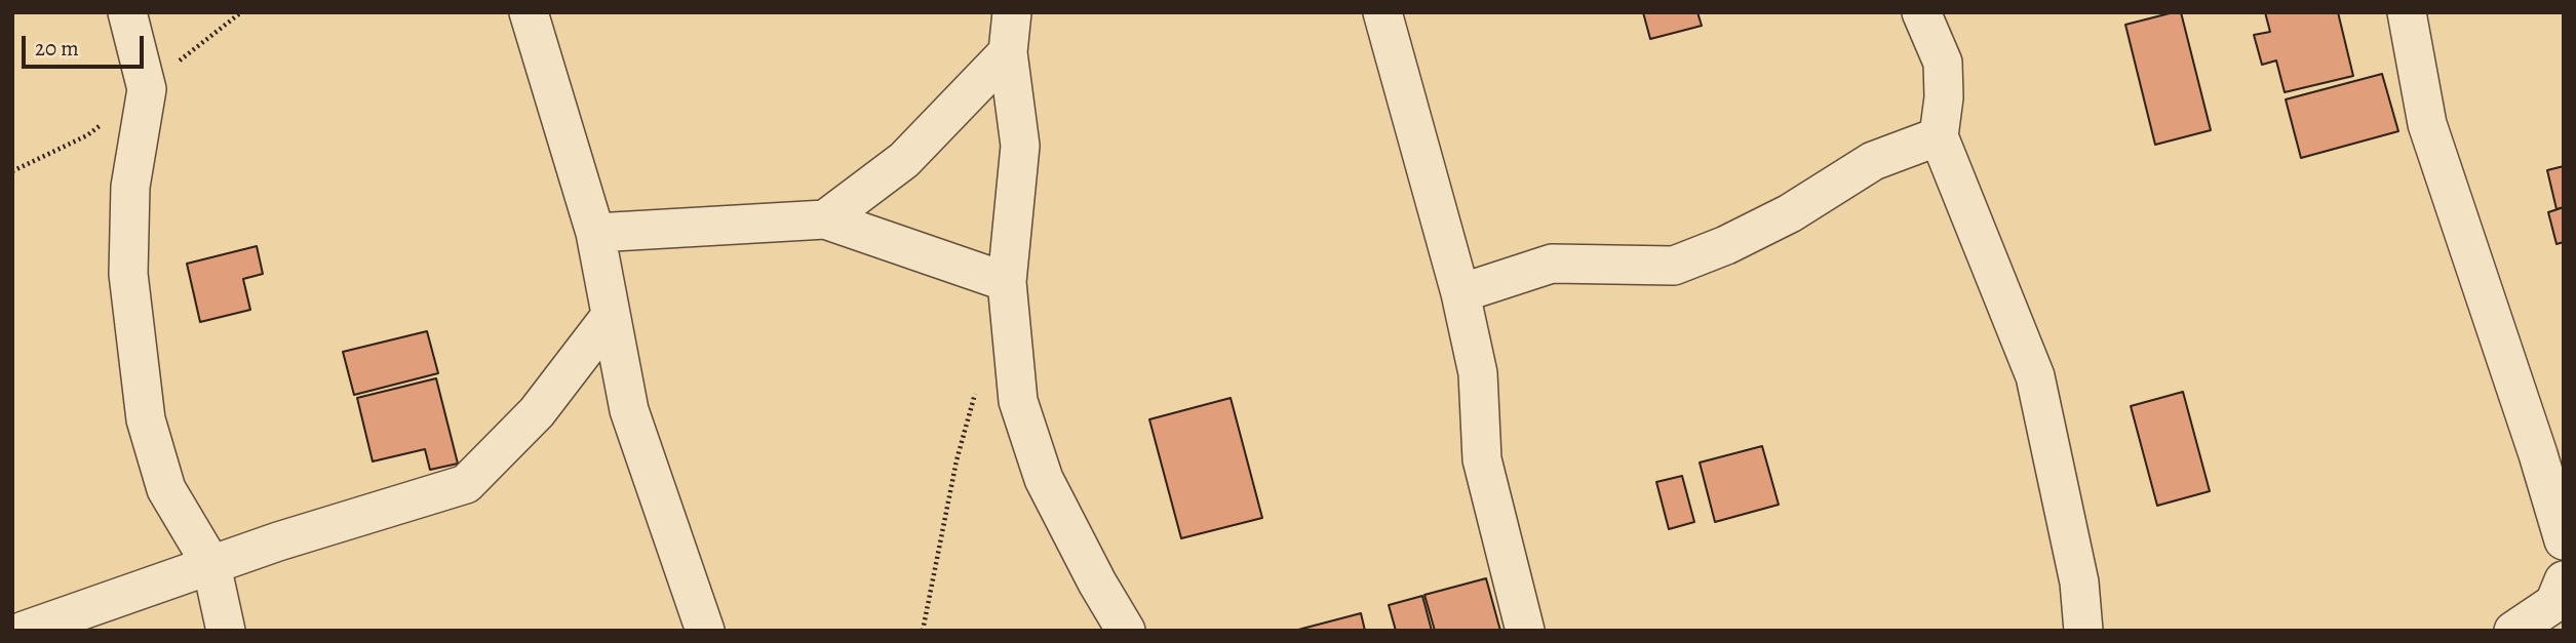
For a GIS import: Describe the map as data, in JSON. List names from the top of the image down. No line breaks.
{"scale_bar":"20 m"}
